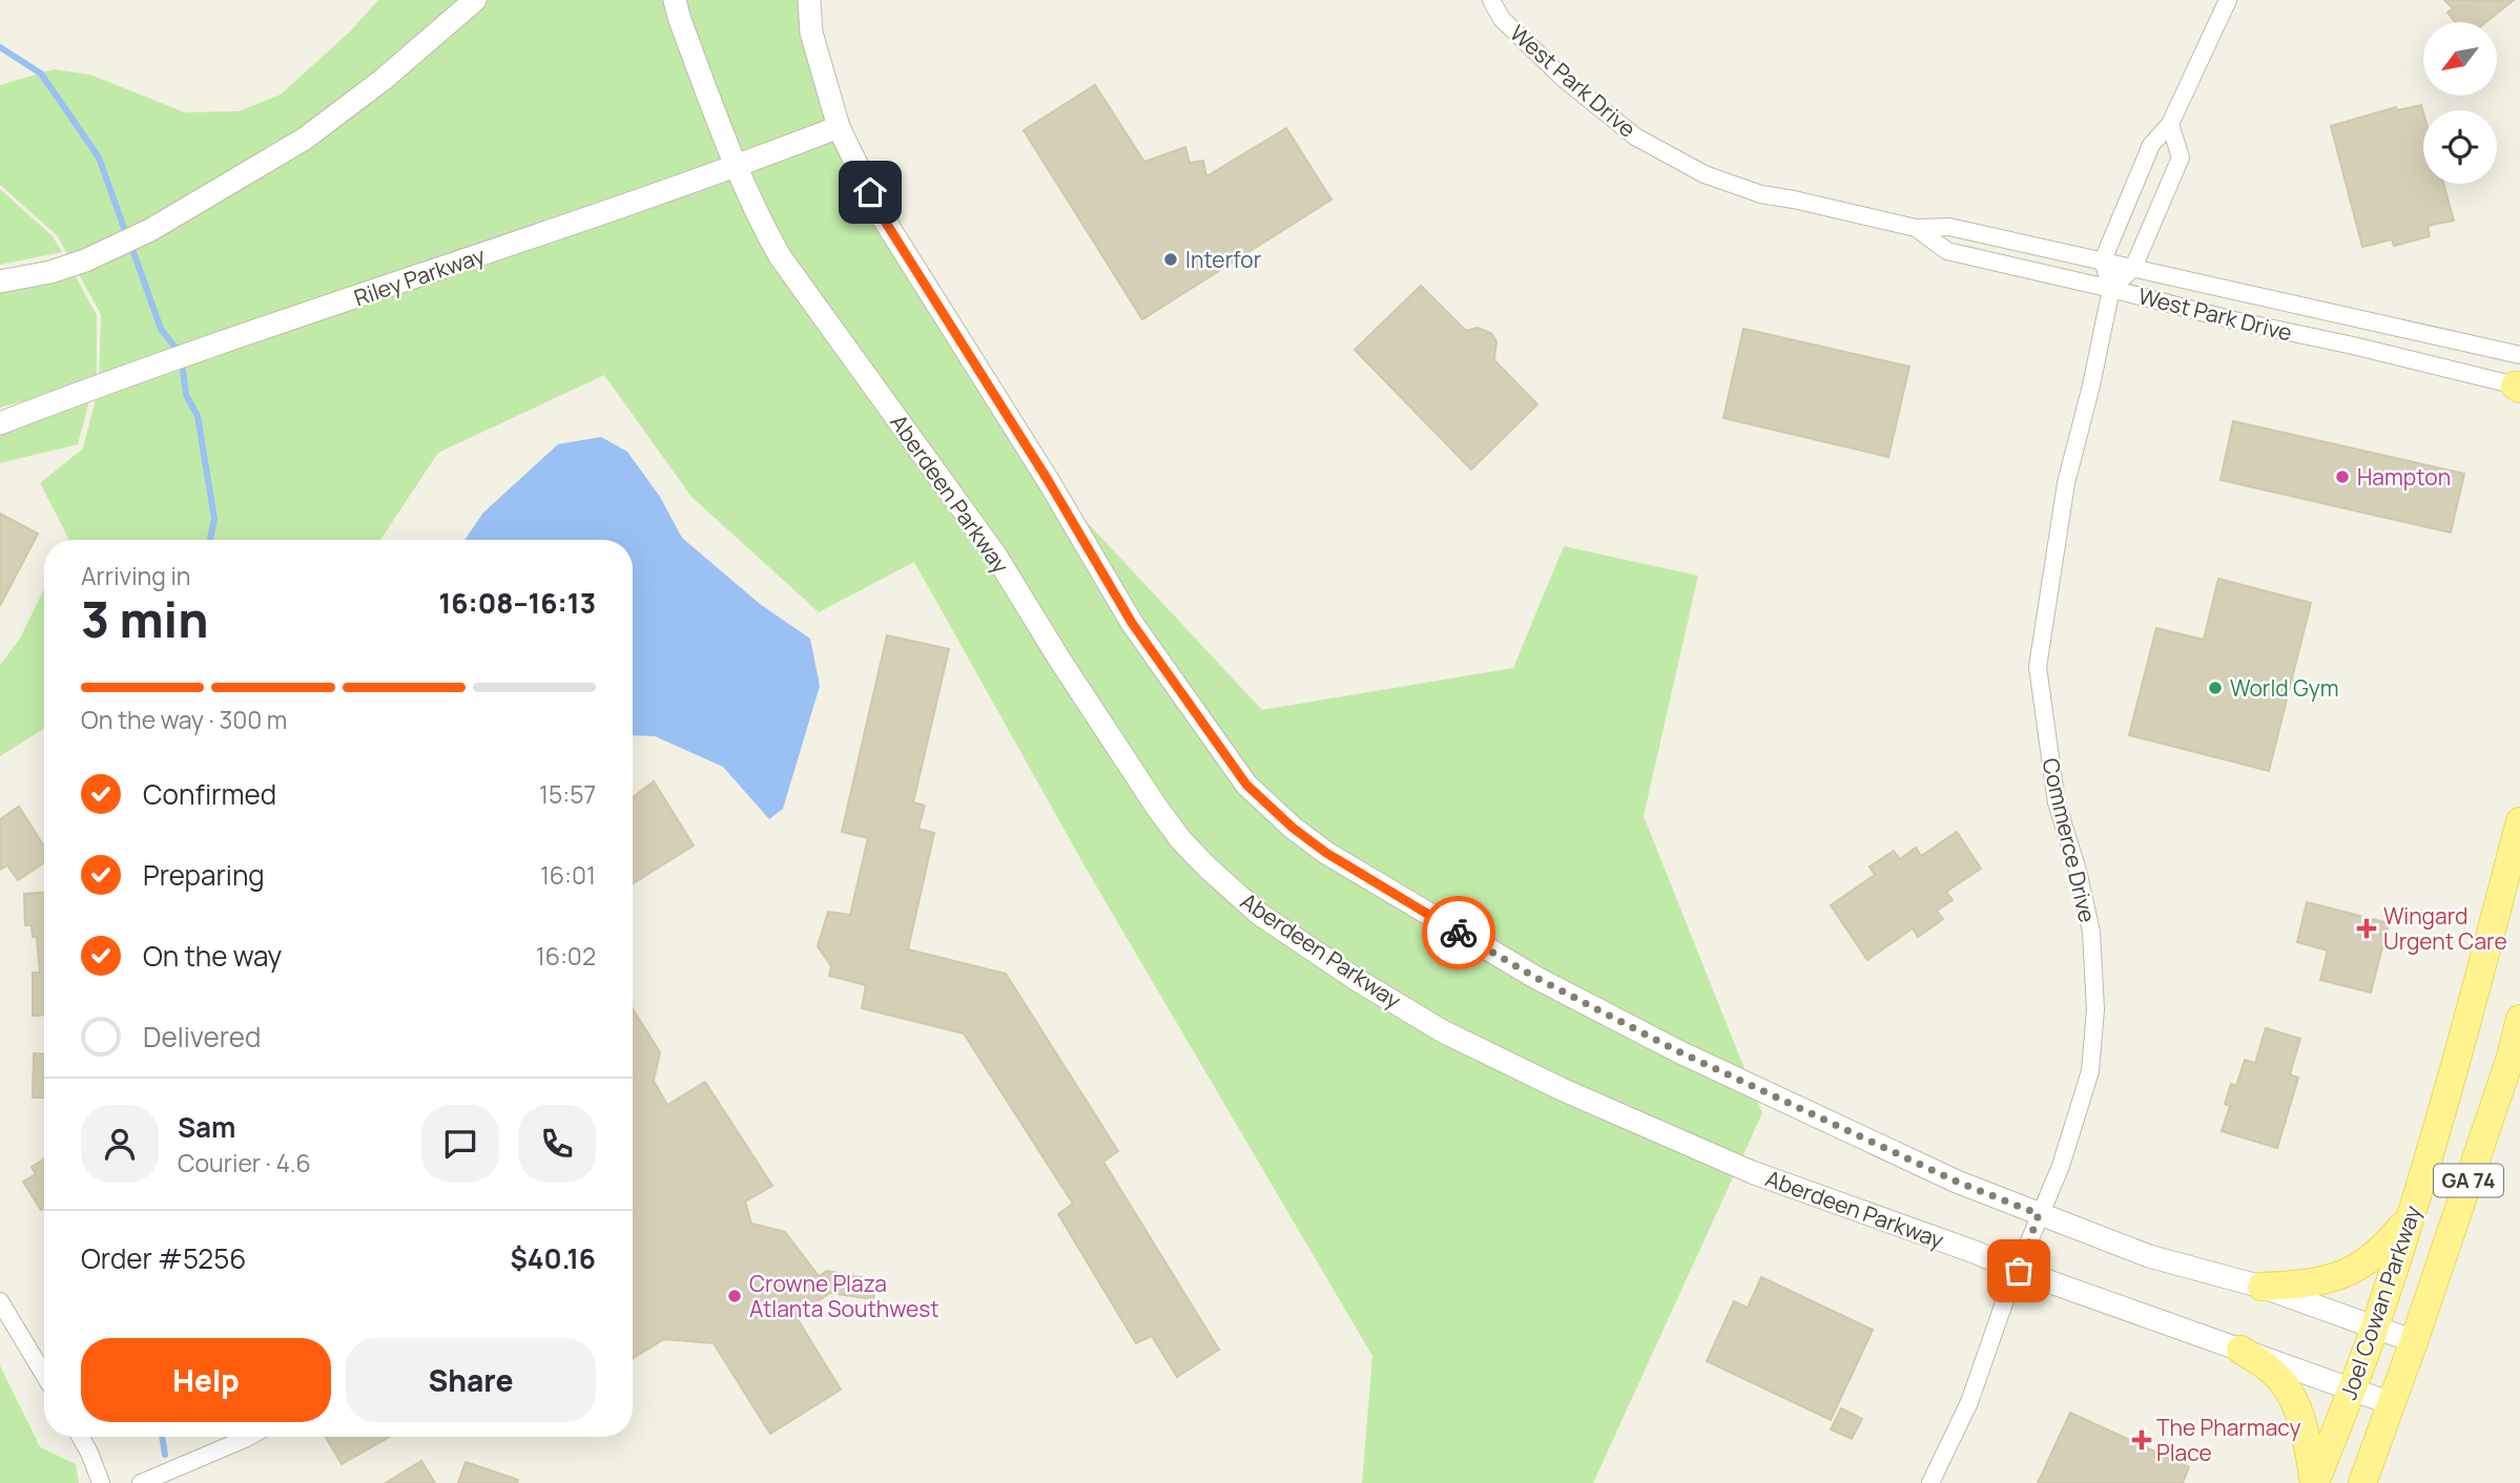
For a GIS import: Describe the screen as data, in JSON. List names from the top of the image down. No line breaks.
{"streets":{"main road":["GA 74","Joel Cowan Parkway"],"street":["West Park Drive","Riley Parkway","Aberdeen Parkway","Commerce Drive"]},"crossings":[["West Park Drive","Commerce Drive"],["Riley Parkway","Aberdeen Parkway"],["Aberdeen Parkway","Commerce Drive"],["Aberdeen Parkway","Joel Cowan Parkway"]],"places":{"other":["Interfor","Hampton","World Gym","Crowne Plaza Atlanta Southwest"],"health":["Wingard Urgent Care","The Pharmacy Place"]},"north":"bottom left","page":{"heading":["3 min","Arriving in","16:08–16:13"],"panel":["Sam","Courier · 4.6","Order #5256","$40.16"],"bar":"On the way · 300 m","list":[["Confirmed","15:57"],["Preparing","16:01"],["On the way","16:02"],"Delivered"],"buttons":["Help","Share"]}}
